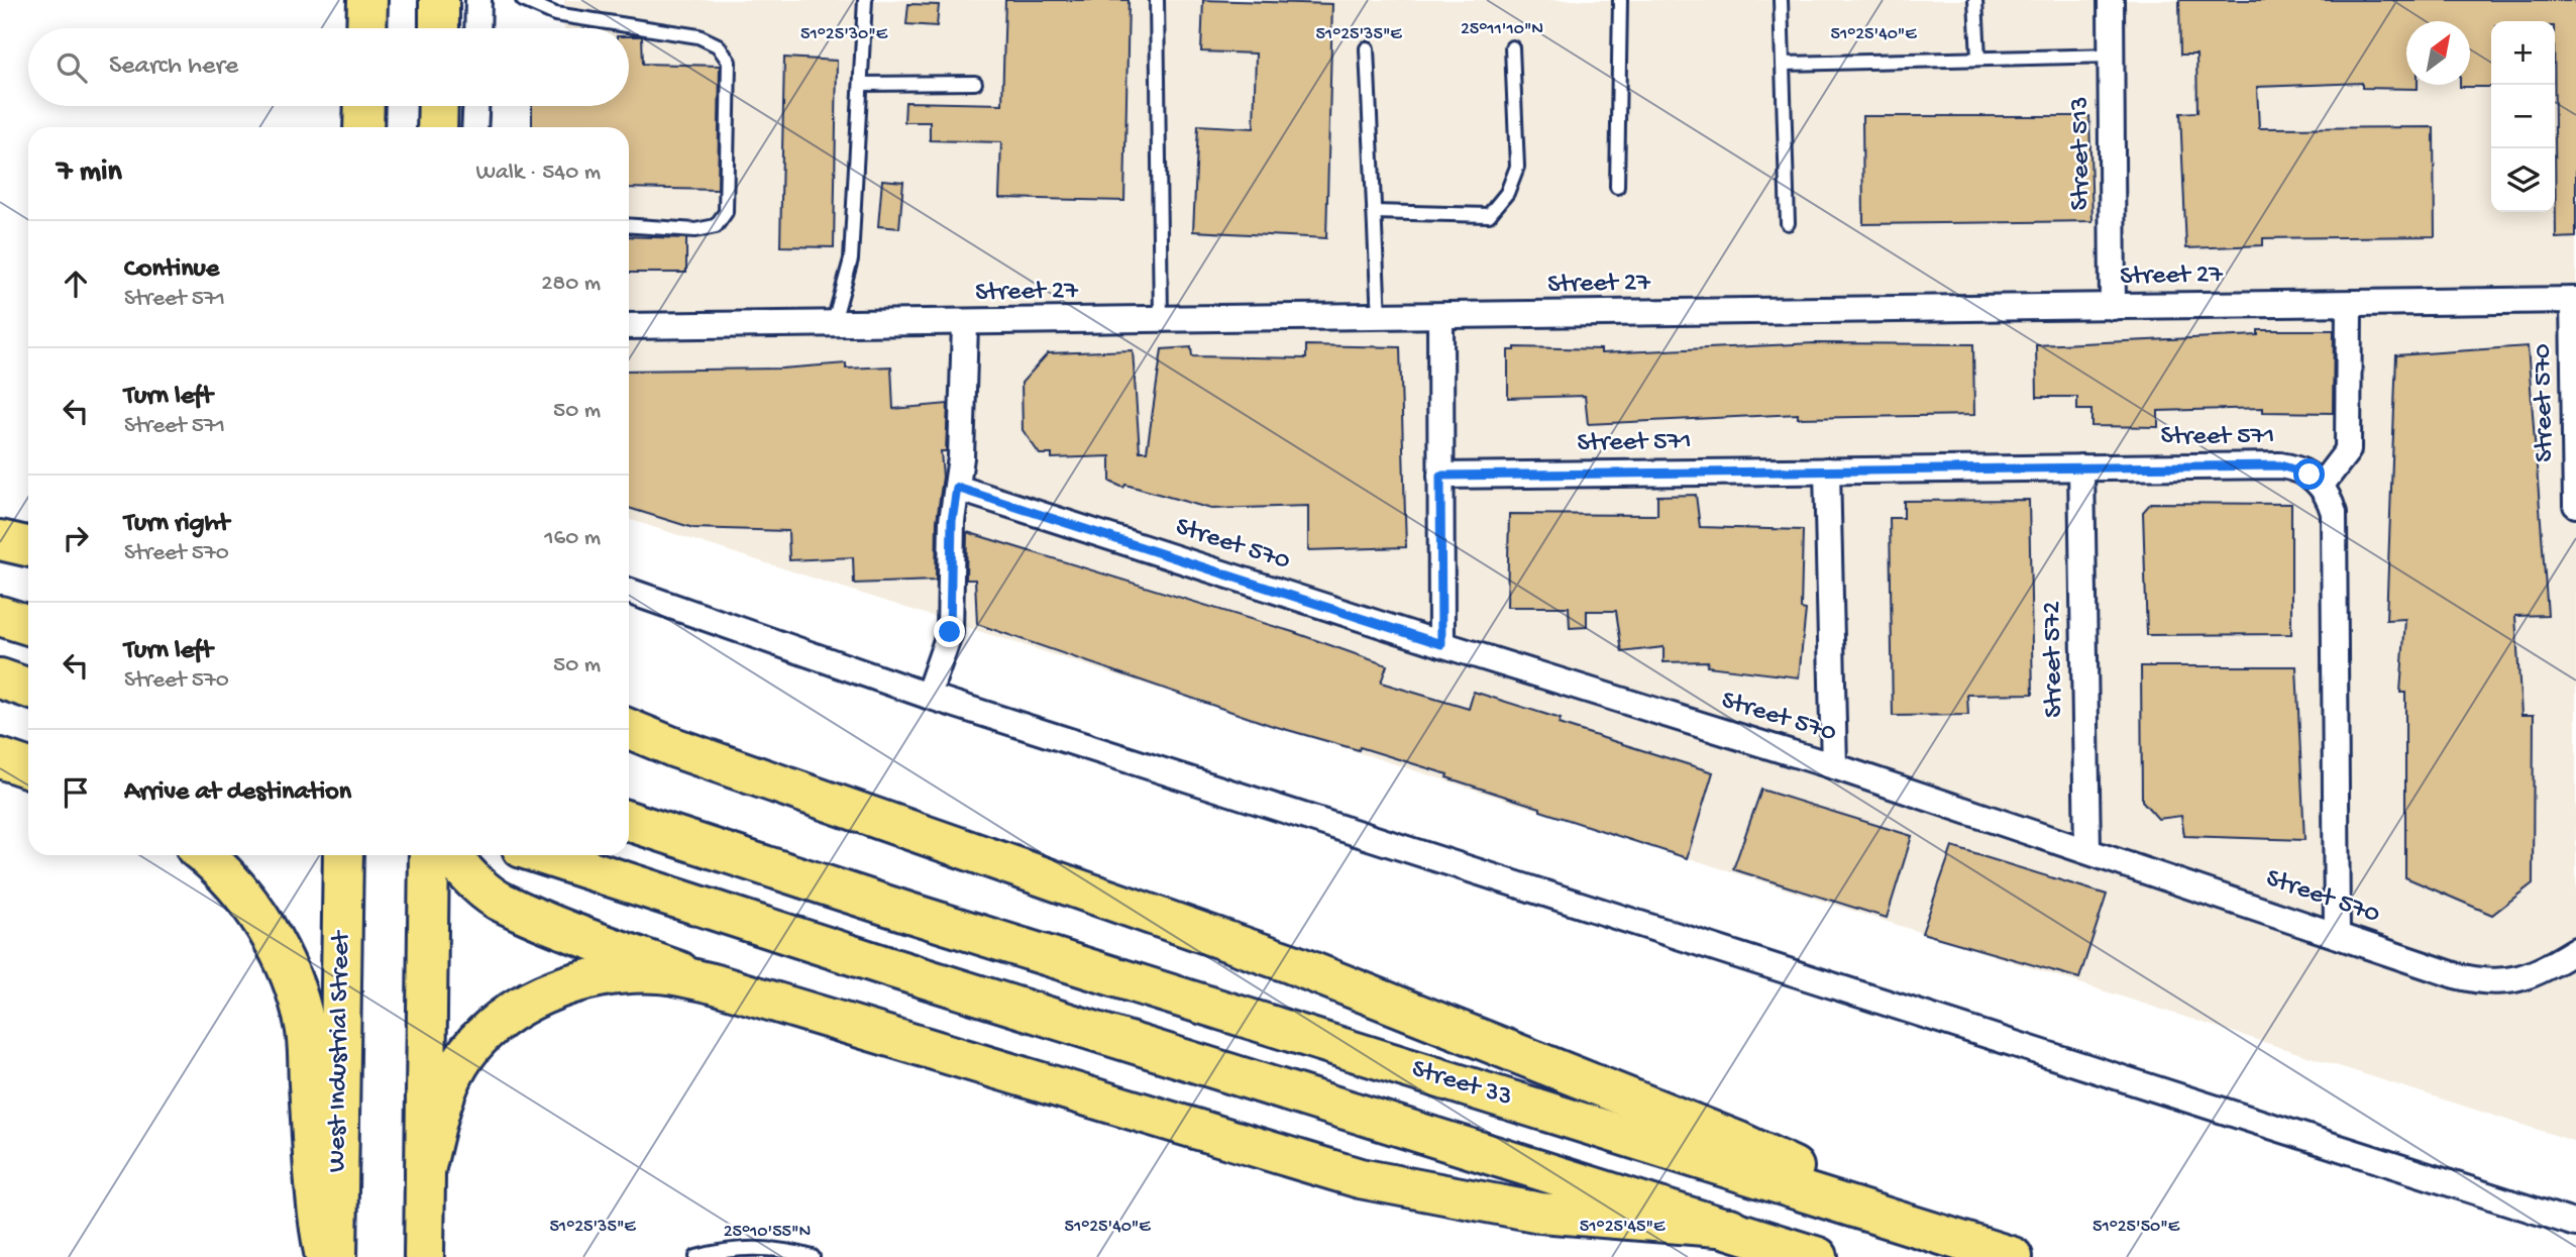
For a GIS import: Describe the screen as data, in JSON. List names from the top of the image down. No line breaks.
{"streets":{"main road":["West Industrial Street","Street 33"],"street":["Street 513","Street 27","Street 570","Street 571","Street 572"]},"crossings":[["Street 513","Street 27"],["Street 27","Street 570"],["Street 570","Street 572"],["Street 571","Street 572"]],"north":"top right","page":{"map_buttons":["+","−"],"search":"Search here","heading":["7 min","Walk · 540 m"],"list":[["Continue","Street 571","280 m"],["Turn left","Street 571","50 m"],["Turn right","Street 570","160 m"],["Turn left","Street 570","50 m"],"Arrive at destination"]},"coordinates":["25°11'10\"N","51°25'30\"E","51°25'35\"E","51°25'40\"E","51°25'45\"E","51°25'50\"E","25°10'55\"N"]}
